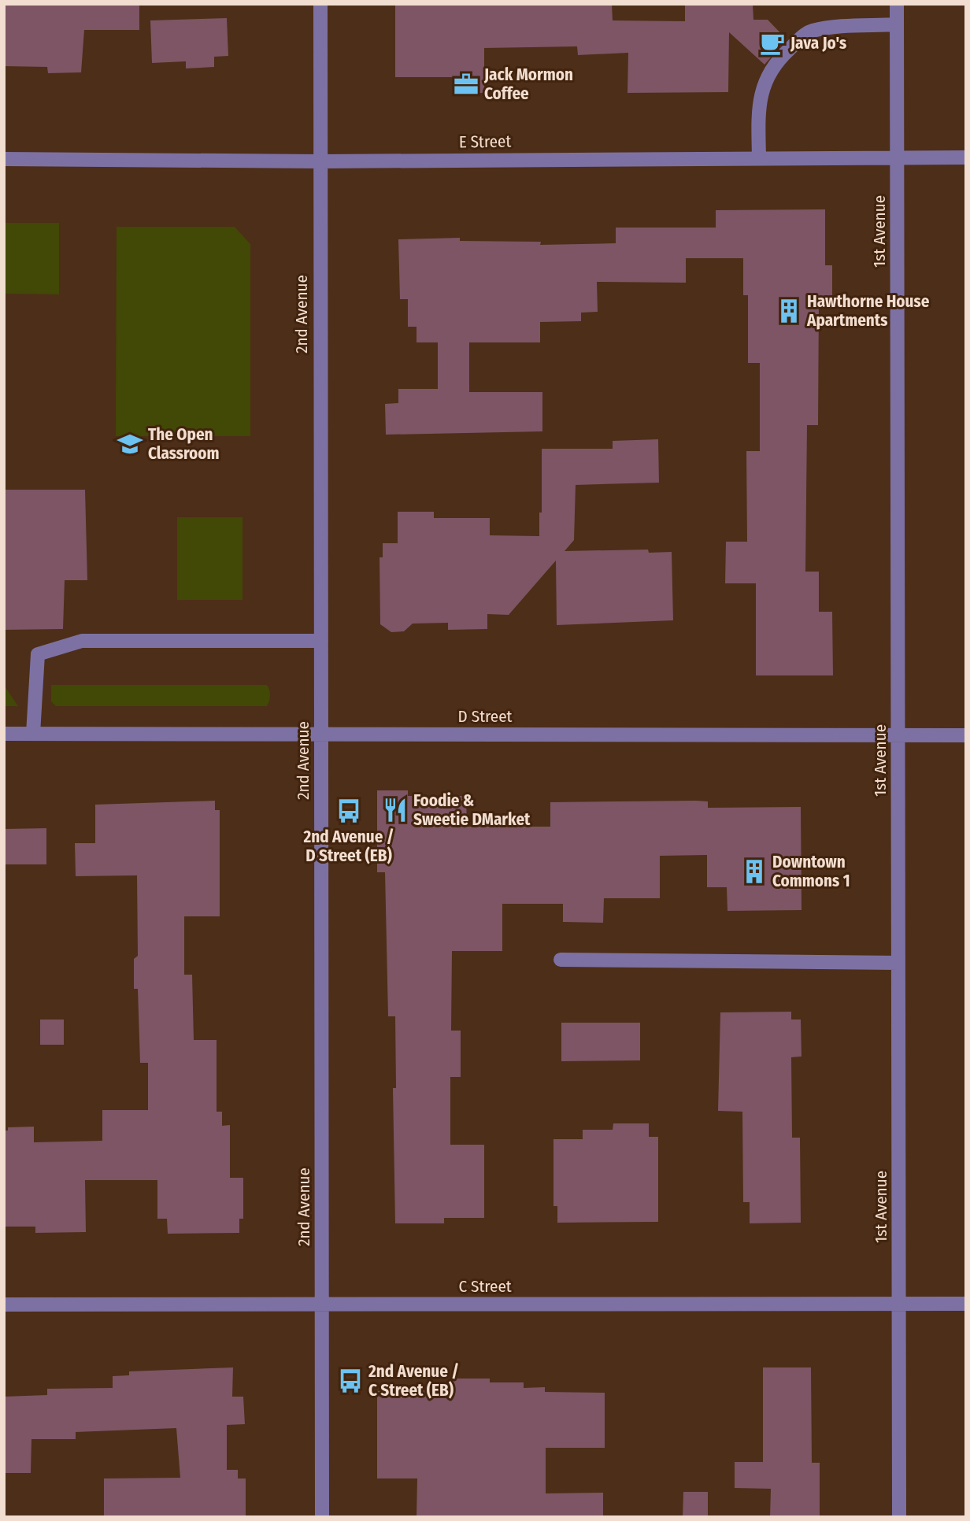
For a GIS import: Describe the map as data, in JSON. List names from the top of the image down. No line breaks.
{"streets":{"street":["E Street","1st Avenue","2nd Avenue","D Street","C Street"]},"crossings":[["E Street","1st Avenue"],["E Street","2nd Avenue"],["1st Avenue","D Street"],["1st Avenue","C Street"],["2nd Avenue","D Street"],["2nd Avenue","C Street"]],"places":{"cafe":["Java Jo's"],"office":["Jack Mormon Coffee"],"building":["Hawthorne House Apartments","Downtown Commons 1"],"school or university":["The Open Classroom"],"restaurant":["Foodie & Sweetie DMarket"],"bus stop":["2nd Avenue / D Street (EB)","2nd Avenue / C Street (EB)"]}}
